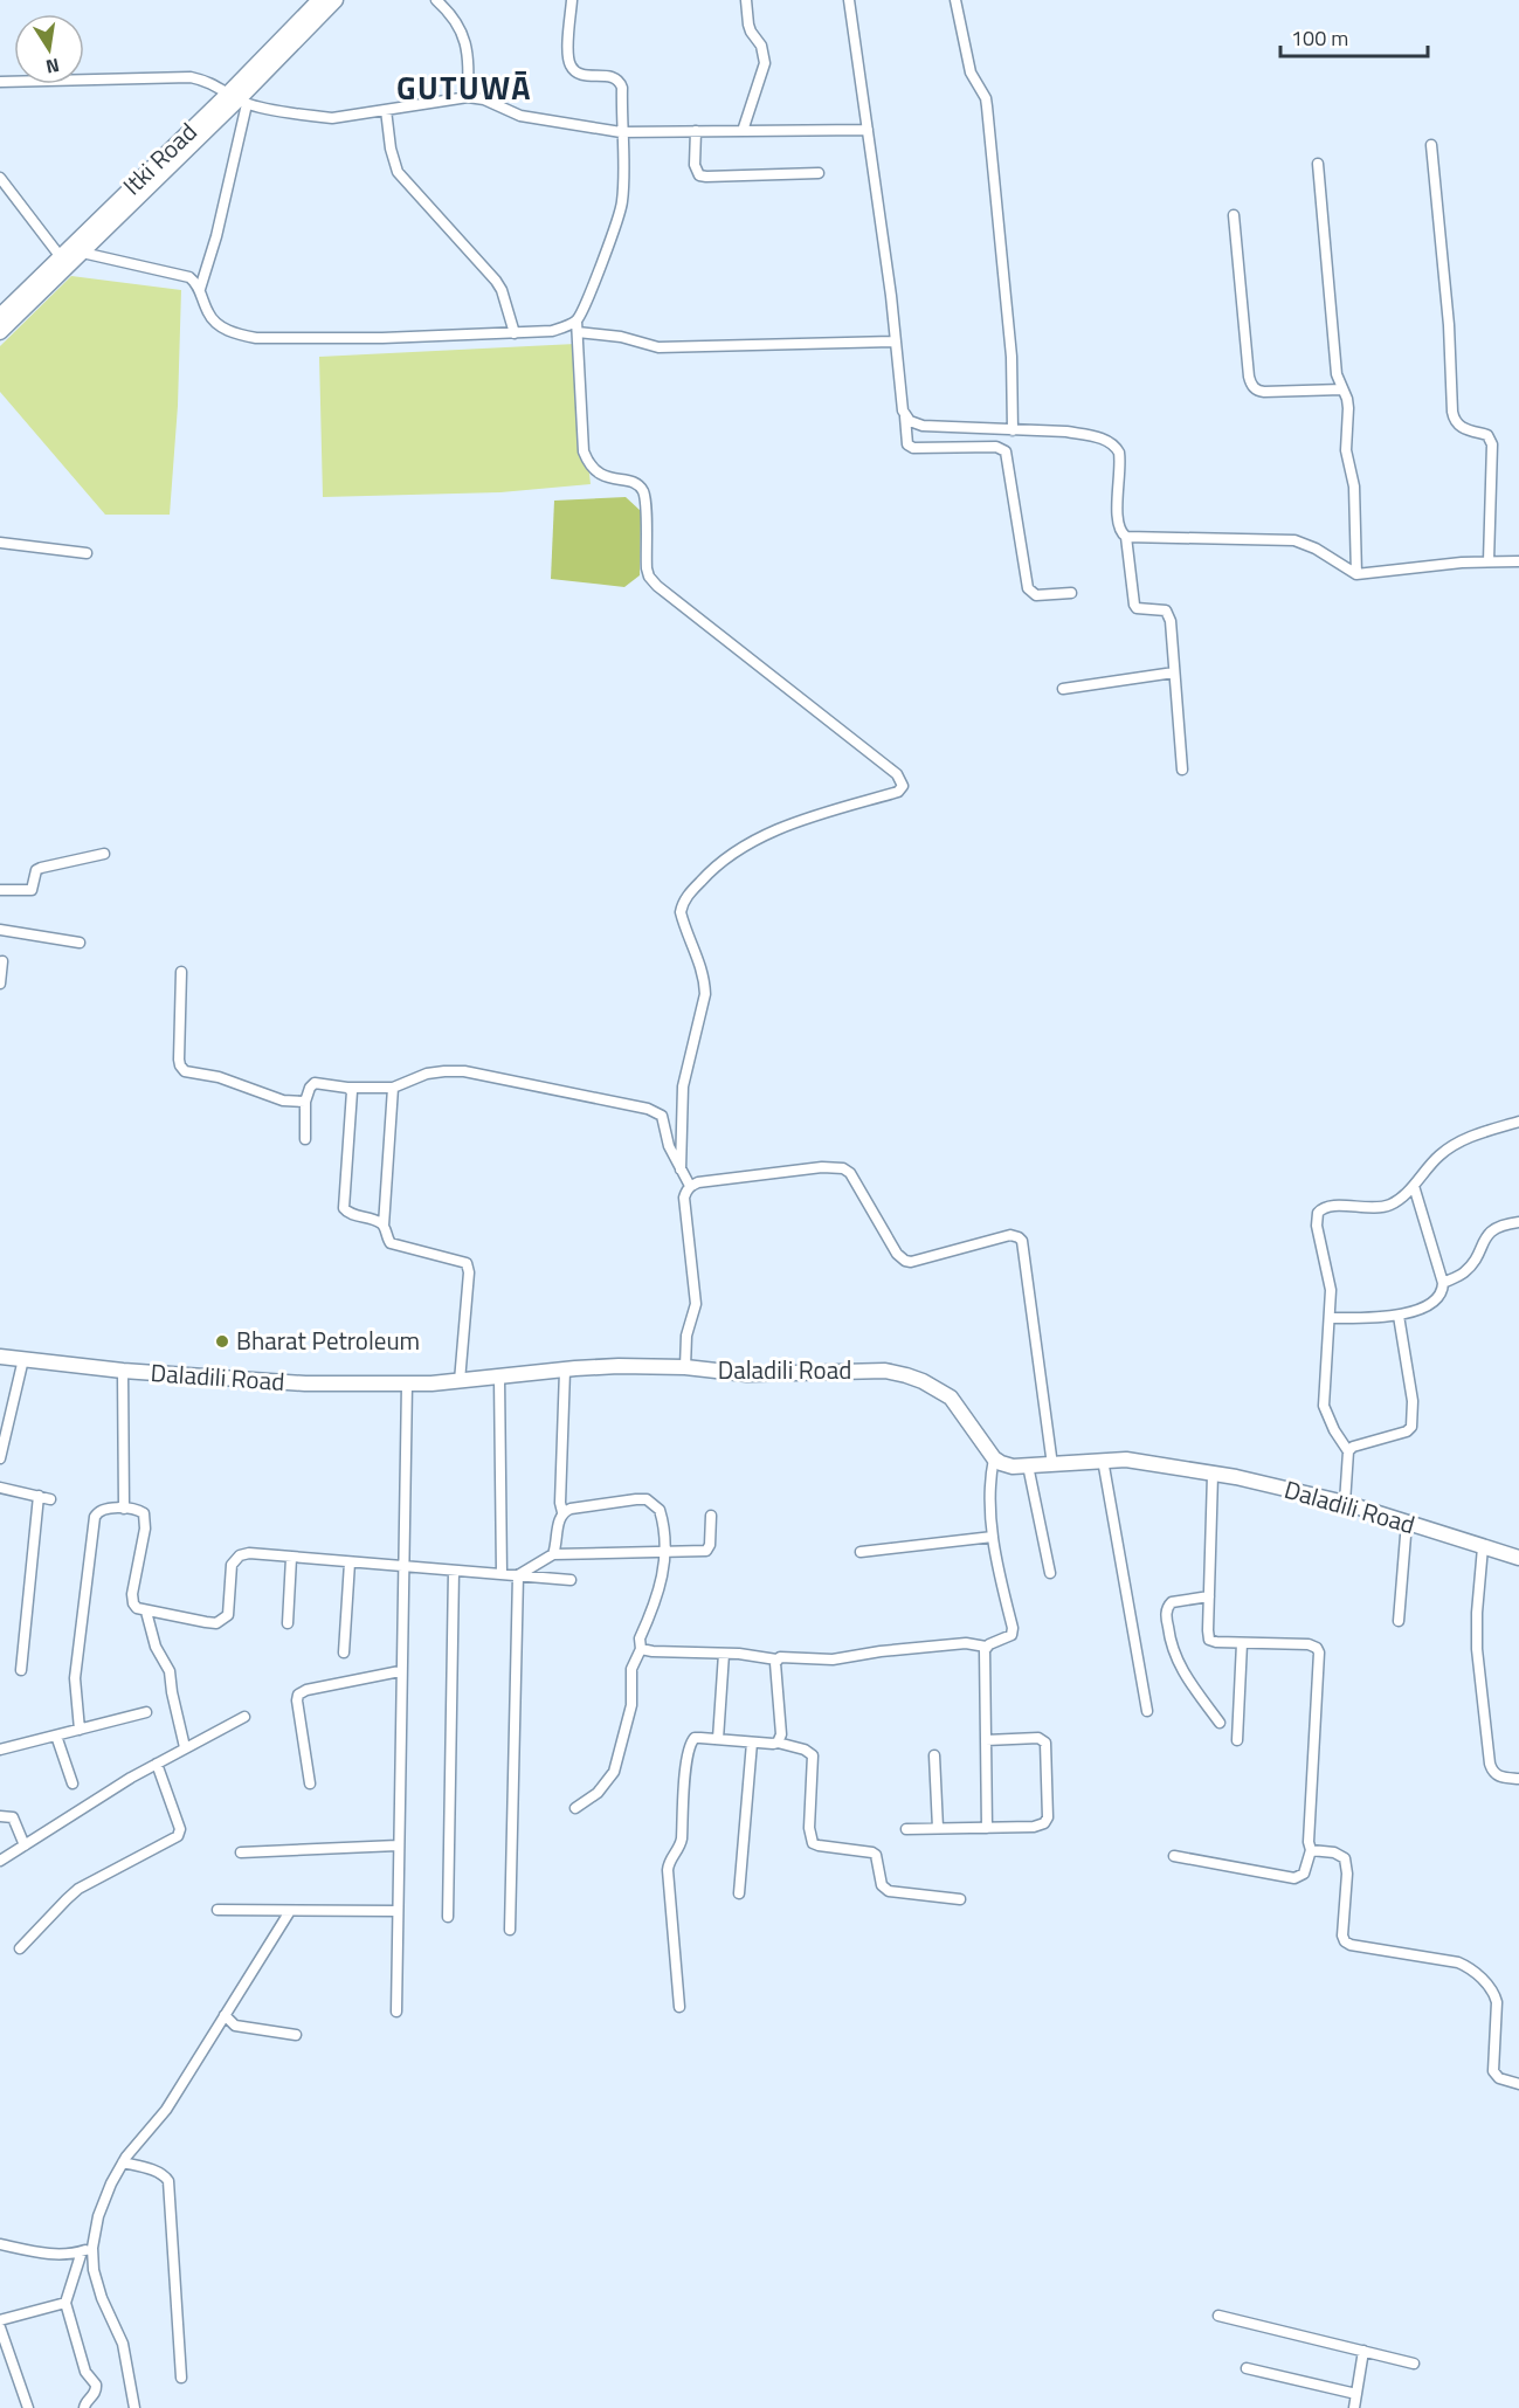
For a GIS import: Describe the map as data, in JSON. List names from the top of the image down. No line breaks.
{"streets":{"main road":["Itki Road","Daladili Road"]},"districts":["GUTUWĀ"],"places":["Bharat Petroleum"],"scale_bar":"100 m","north":"bottom"}
